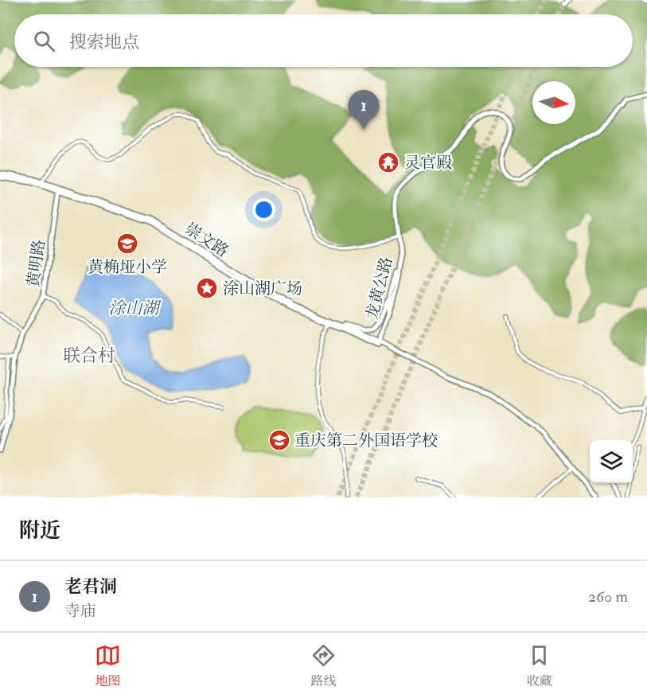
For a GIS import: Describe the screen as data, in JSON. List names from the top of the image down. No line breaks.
{"streets":{"main road":["崇文路","黄明路","龙黄公路"]},"crossings":[["崇文路","黄明路"],["崇文路","龙黄公路"]],"districts":["联合村"],"water":["涂山湖"],"places":{"temple":["灵官殿"],"school or university":["黄桷垭小学","重庆第二外国语学校"],"place":["涂山湖广场"]},"north":"right","page":{"search":"搜索地点","pins":"1","heading":"附近","list":[{"mark":"1","name":"老君洞","note":"寺庙","value":"260 m"}],"nav":["地图","路线","收藏"]}}
